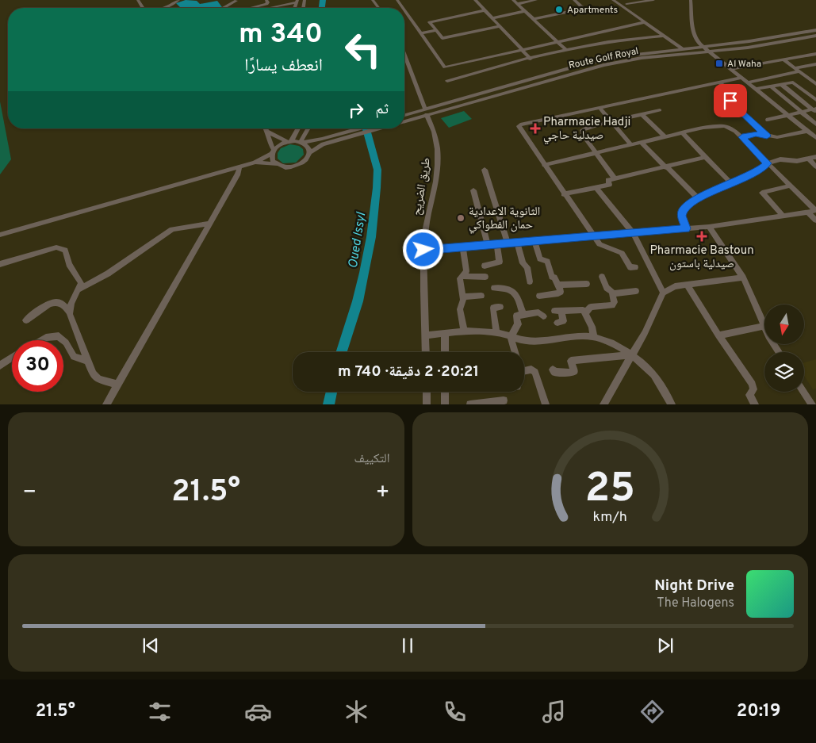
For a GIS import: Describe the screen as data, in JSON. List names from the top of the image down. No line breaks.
{"streets":{"street":["Route Golf Royal","طريق الضريح"]},"crossings":[["Route Golf Royal","طريق الضريح"]],"water":["Oued Issyl"],"places":{"other":["Apartments","الثانوية الاعدادية حمان الفطواكي"],"transit":["Al Waha"],"health":["Pharmacie Hadji صيدلية حاجي","Pharmacie Bastoun صيدلية باستون"]},"north":"bottom","page":{"turn":["340 m","انعطف يسارًا"],"then":"ثم","limit":"30","trip":"20:21 · 2 دقيقة · 740 m","tile":"التكييف","heat":["−","21.5°","+"],"song":["Night Drive","The Halogens"],"tabs":["20:19","21.5°"],"gauge":["25","km/h"]}}
